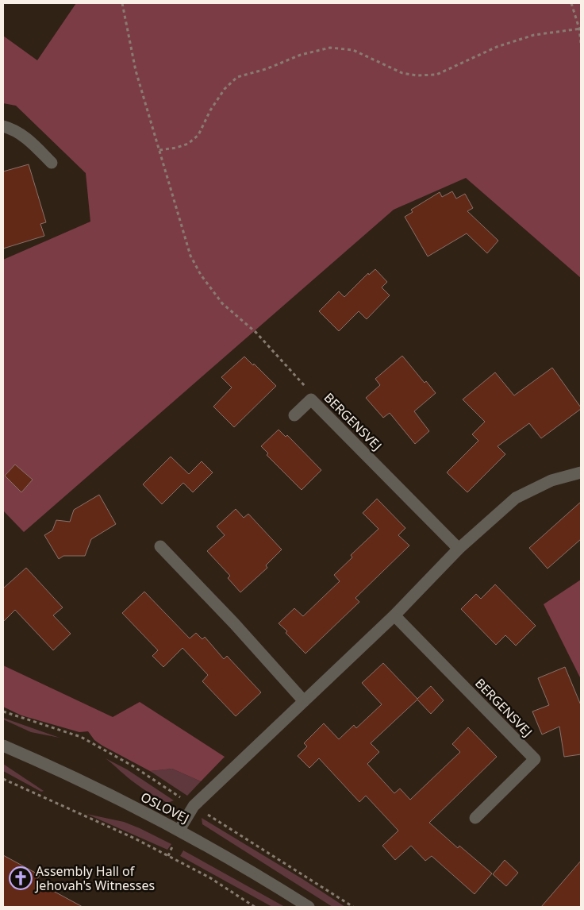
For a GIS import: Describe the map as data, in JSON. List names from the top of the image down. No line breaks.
{"streets":{"street":["BERGENSVEJ","OSLOVEJ"]},"places":{"church":["Assembly Hall of Jehovah's Witnesses"]}}
